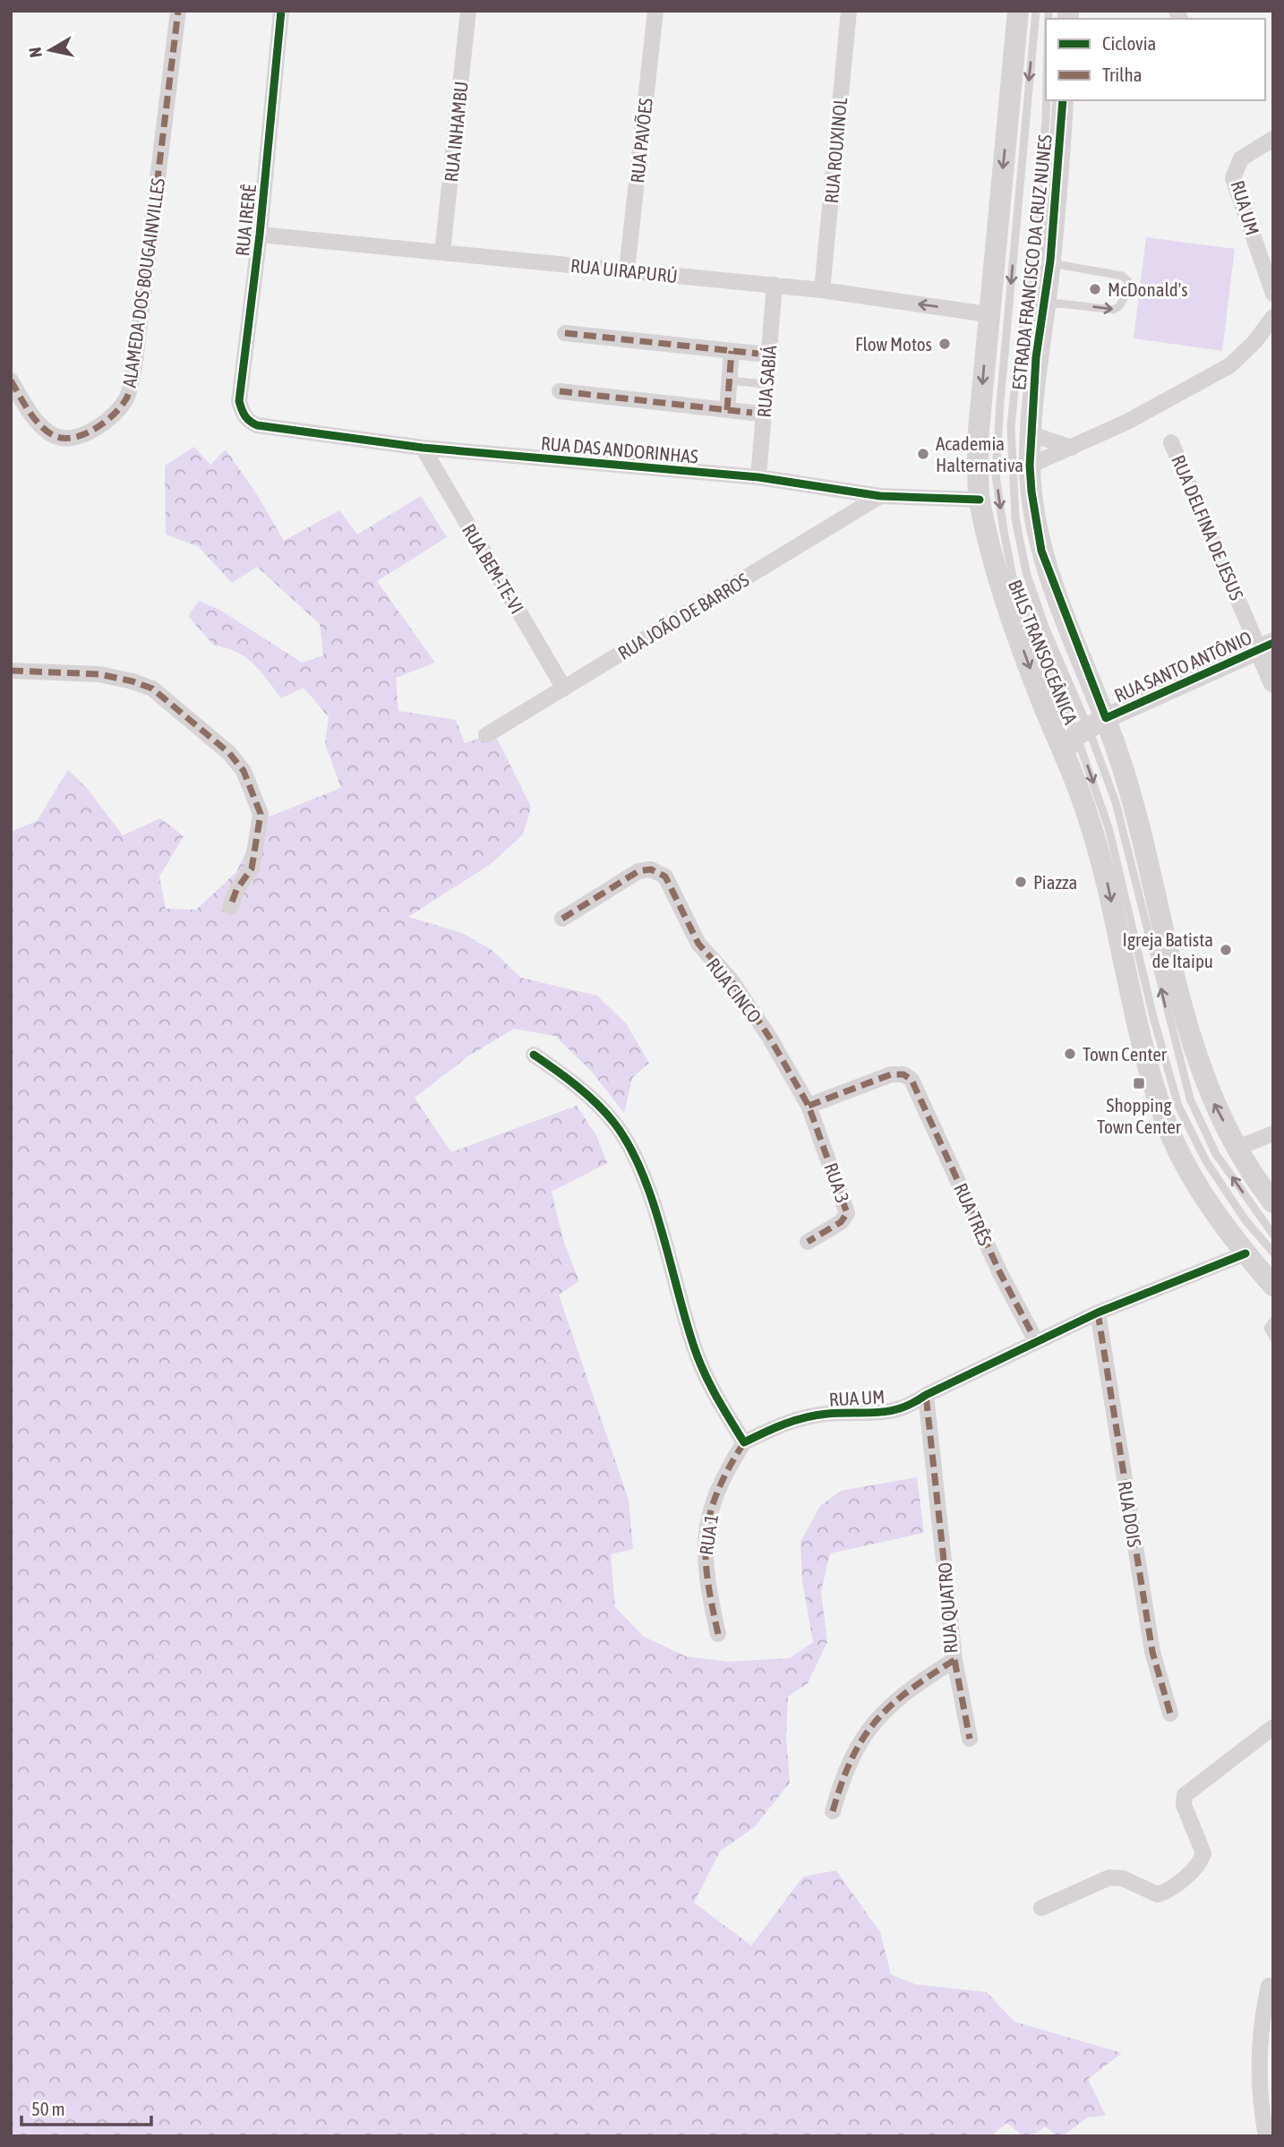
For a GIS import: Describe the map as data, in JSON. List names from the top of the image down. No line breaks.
{"streets":{"main road":["ESTRADA FRANCISCO DA CRUZ NUNES"],"street":["RUA INHAMBU","RUA PAVÕES","RUA ROUXINOL","RUA UM","RUA IRERÊ","RUA UIRAPURÚ","ALAMEDA DOS BOUGAINVILLES","RUA SABIÁ","RUA DAS ANDORINHAS","RUA DELFINA DE JESUS","RUA BEM-TE-VI","RUA JOÃO DE BARROS","RUA SANTO ANTÔNIO","RUA CINCO","RUA 3","RUA TRÊS","RUA DOIS","RUA 1","RUA QUATRO"],"lane":["BHLS TRANSOCEÂNICA"]},"crossings":[["RUA INHAMBU","RUA UIRAPURÚ"],["RUA PAVÕES","RUA UIRAPURÚ"],["RUA ROUXINOL","RUA UIRAPURÚ"],["RUA UM","ESTRADA FRANCISCO DA CRUZ NUNES"],["RUA UM","RUA TRÊS"],["RUA UM","RUA DOIS"],["RUA UM","RUA 1"],["RUA UM","RUA QUATRO"],["RUA IRERÊ","RUA UIRAPURÚ"],["RUA IRERÊ","RUA DAS ANDORINHAS"],["ESTRADA FRANCISCO DA CRUZ NUNES","RUA UIRAPURÚ"],["ESTRADA FRANCISCO DA CRUZ NUNES","RUA DAS ANDORINHAS"],["ESTRADA FRANCISCO DA CRUZ NUNES","BHLS TRANSOCEÂNICA"],["ESTRADA FRANCISCO DA CRUZ NUNES","RUA SANTO ANTÔNIO"],["RUA UIRAPURÚ","RUA SABIÁ"],["RUA SABIÁ","RUA DAS ANDORINHAS"],["RUA DAS ANDORINHAS","RUA BEM-TE-VI"],["RUA DAS ANDORINHAS","RUA JOÃO DE BARROS"],["RUA DELFINA DE JESUS","RUA SANTO ANTÔNIO"],["RUA BEM-TE-VI","RUA JOÃO DE BARROS"],["BHLS TRANSOCEÂNICA","RUA SANTO ANTÔNIO"],["RUA CINCO","RUA 3"],["RUA CINCO","RUA TRÊS"],["RUA 3","RUA TRÊS"]],"places":{"other":["McDonald's","Flow Motos","Academia Halternativa","Piazza","Igreja Batista de Itaipu","Town Center"],"transit":["Shopping Town Center"]},"legend":["Ciclovia","Trilha"],"scale_bar":"50 m","north":"left"}
